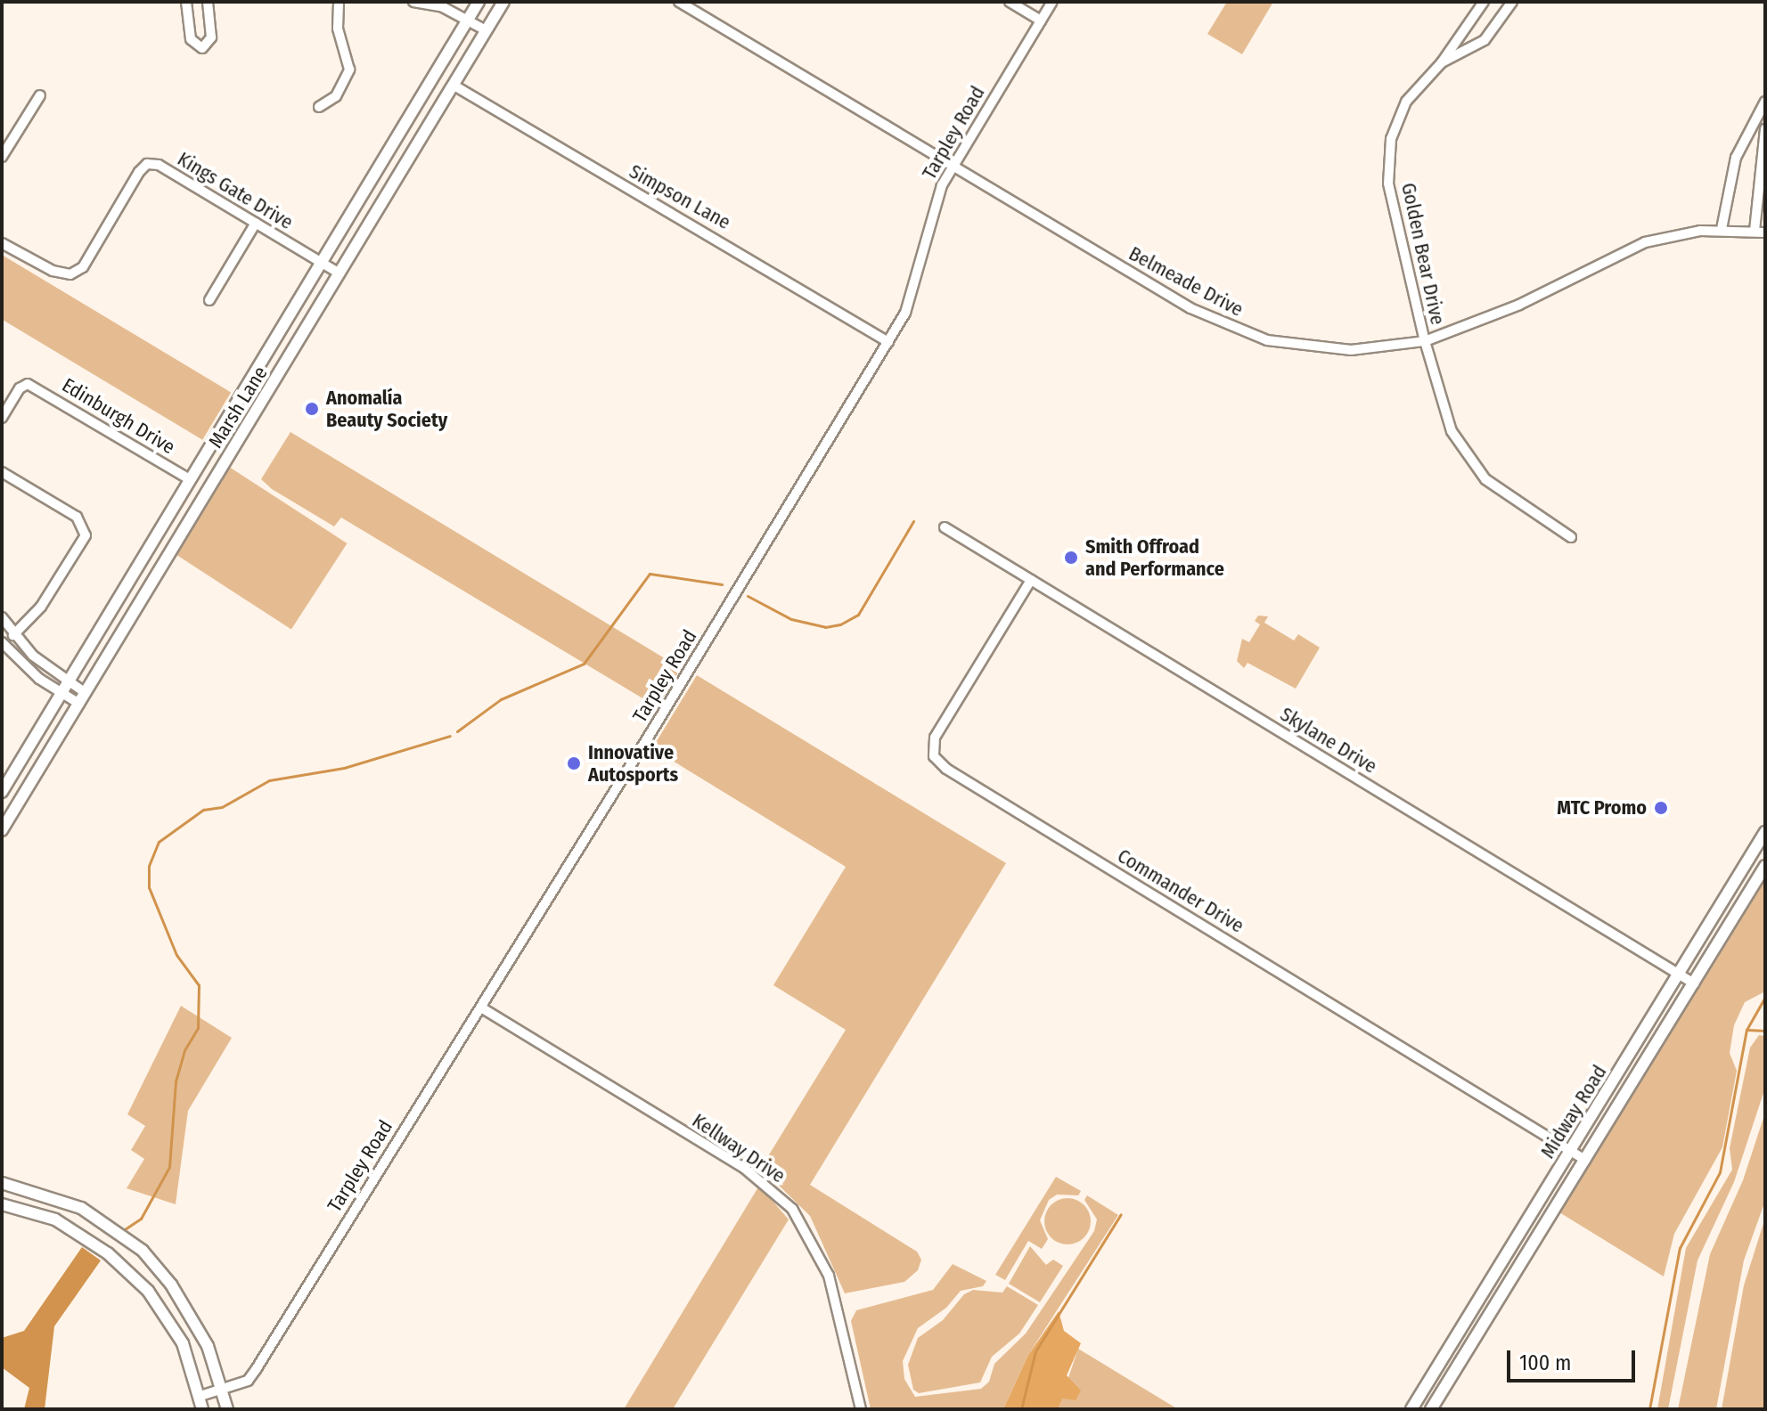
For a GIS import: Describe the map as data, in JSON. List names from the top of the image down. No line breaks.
{"streets":{"main road":["Marsh Lane","Midway Road"],"street":["Tarpley Road","Kings Gate Drive","Simpson Lane","Golden Bear Drive","Belmeade Drive","Edinburgh Drive","Skylane Drive","Commander Drive","Kellway Drive"]},"crossings":[["Tarpley Road","Simpson Lane"],["Tarpley Road","Belmeade Drive"],["Tarpley Road","Kellway Drive"],["Kings Gate Drive","Marsh Lane"],["Simpson Lane","Marsh Lane"],["Golden Bear Drive","Belmeade Drive"],["Marsh Lane","Edinburgh Drive"],["Skylane Drive","Commander Drive"],["Skylane Drive","Midway Road"],["Commander Drive","Midway Road"]],"places":["Anomalía Beauty Society","Smith Offroad and Performance","Innovative Autosports","MTC Promo"],"scale_bar":"100 m"}
